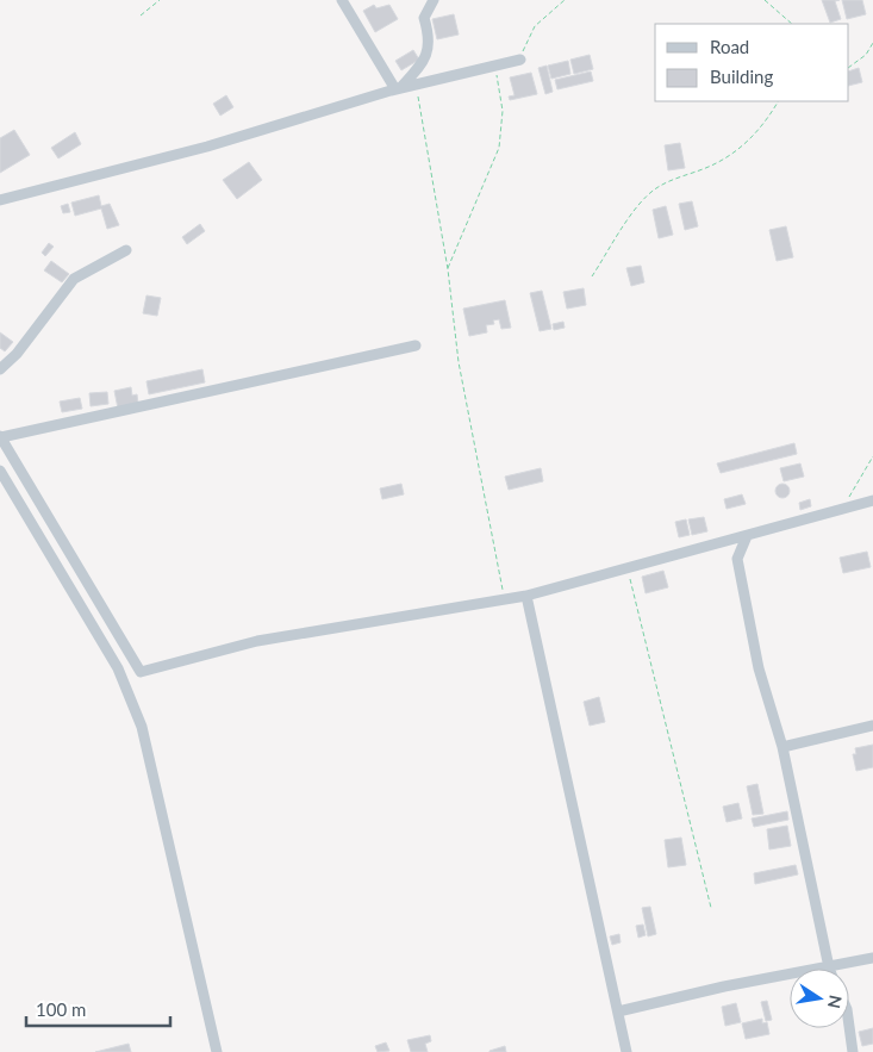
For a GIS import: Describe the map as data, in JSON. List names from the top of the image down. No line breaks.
{"legend":["Road","Building"],"scale_bar":"100 m","north":"right"}
